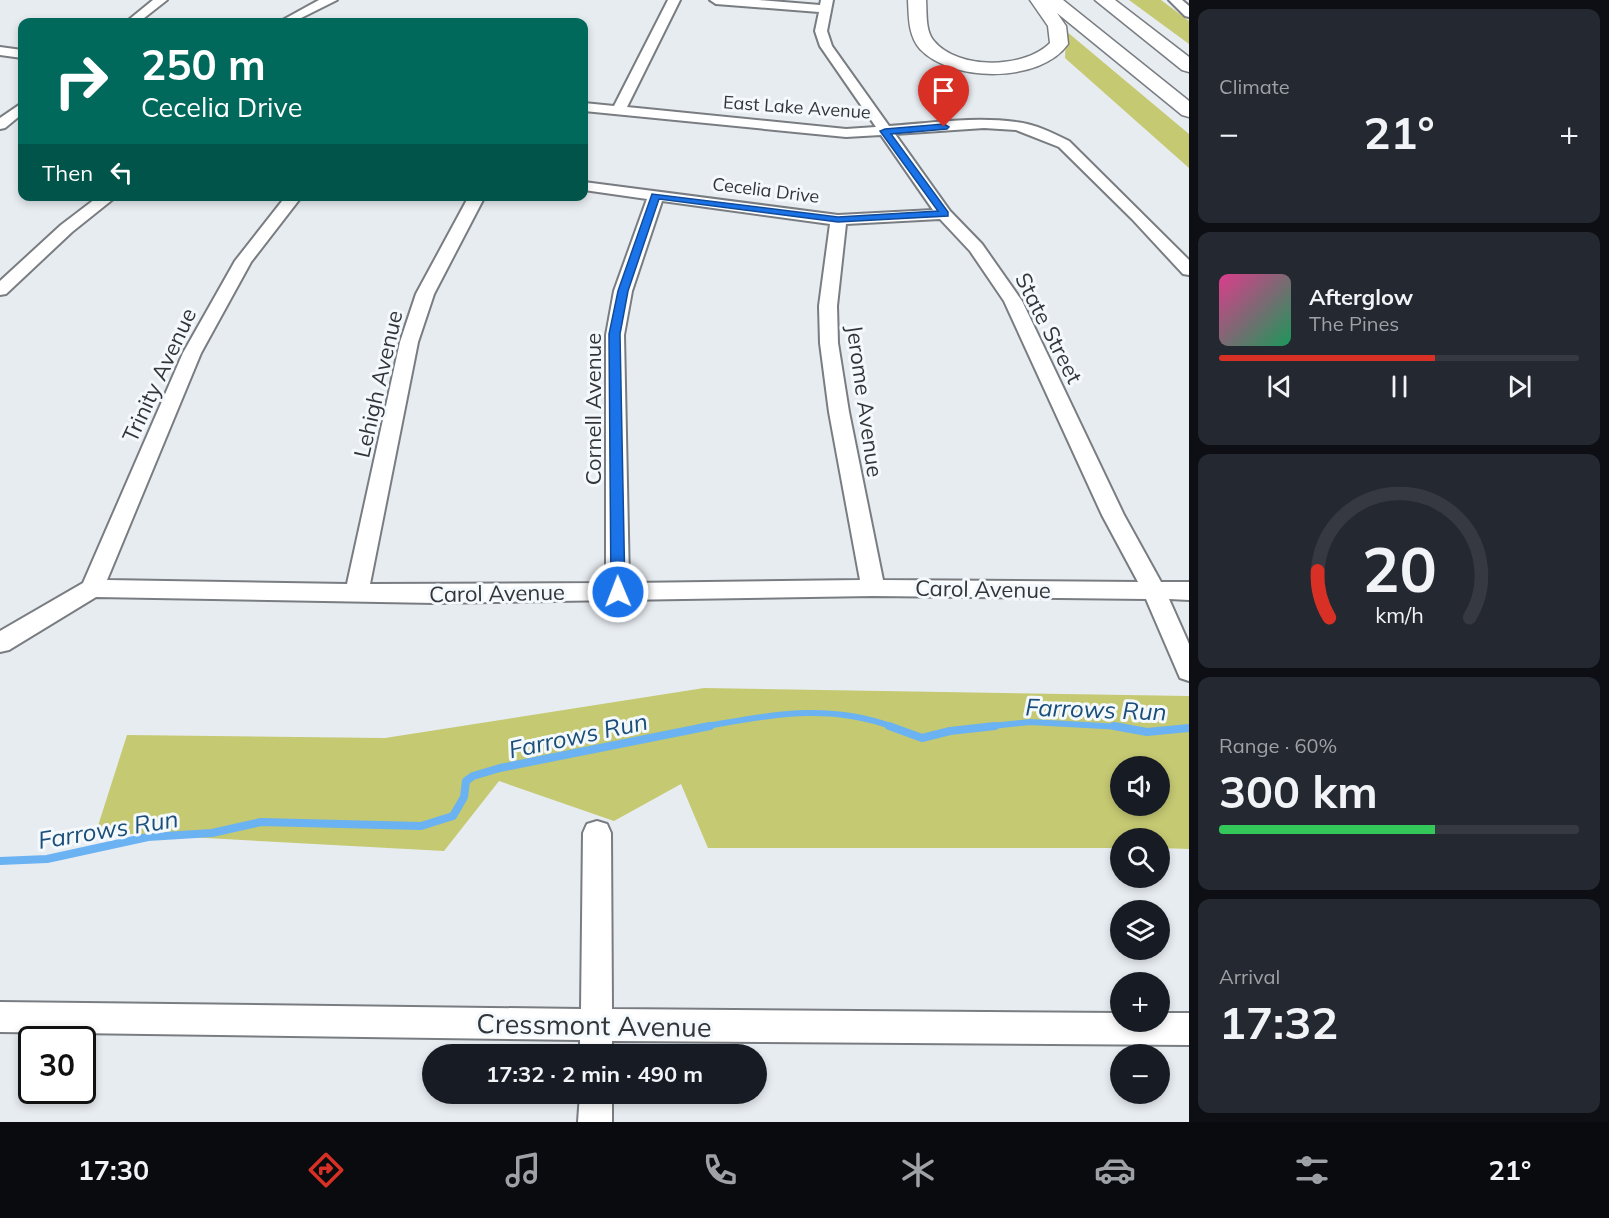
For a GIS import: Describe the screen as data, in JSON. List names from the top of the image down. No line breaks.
{"streets":{"street":["East Lake Avenue","Cecelia Drive","State Street","Trinity Avenue","Lehigh Avenue","Jerome Avenue","Cornell Avenue","Carol Avenue","Cressmont Avenue"]},"crossings":[["East Lake Avenue","State Street"],["Cecelia Drive","State Street"],["Cecelia Drive","Jerome Avenue"],["Cecelia Drive","Cornell Avenue"],["State Street","Carol Avenue"],["Trinity Avenue","Carol Avenue"],["Lehigh Avenue","Carol Avenue"],["Jerome Avenue","Carol Avenue"],["Cornell Avenue","Carol Avenue"]],"water":["Farrows Run"],"page":{"tile":["Climate",["Range · 60%","300 km"],["Arrival","17:32"]],"turn":["250 m","Cecelia Drive"],"heat":["−","21°","+"],"then":"Then","song":["Afterglow","The Pines"],"map_buttons":["+","−"],"limit":"30","trip":"17:32 · 2 min · 490 m","tabs":["17:30","21°"],"gauge":["20","km/h"]}}
